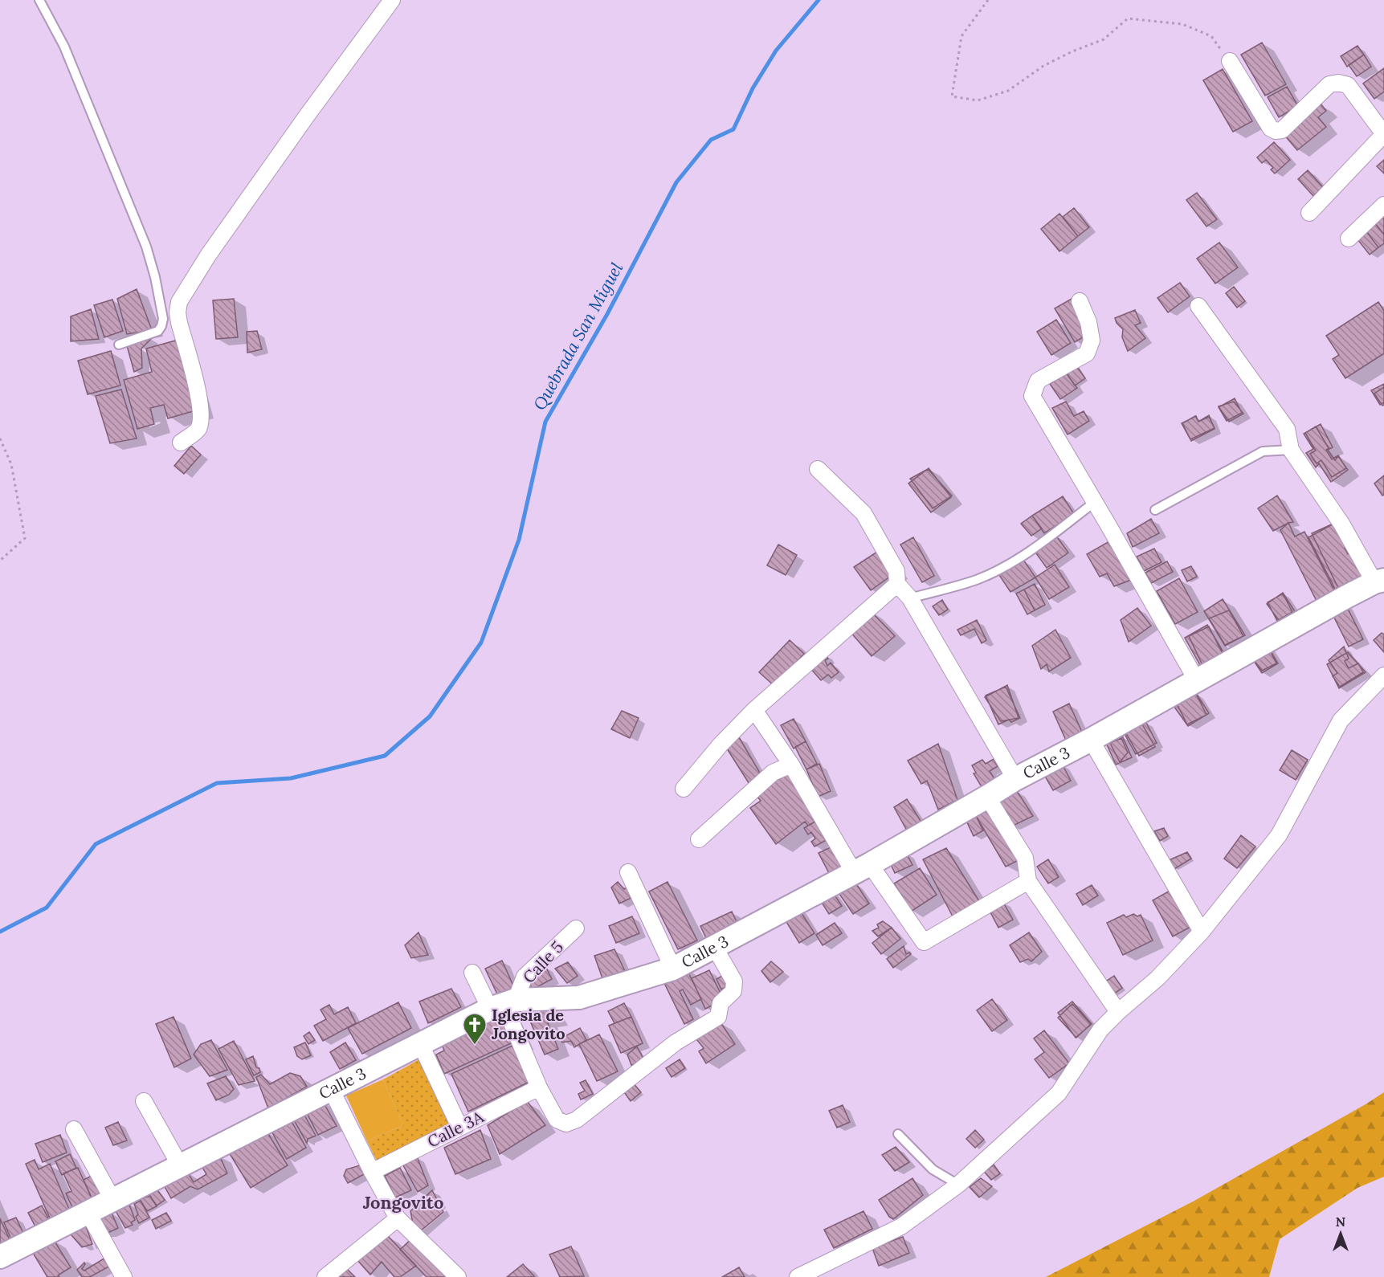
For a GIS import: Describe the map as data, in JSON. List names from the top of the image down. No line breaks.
{"streets":{"street":["Calle 3","Calle 5","Calle 3A"]},"crossings":[["Calle 3","Calle 5"]],"districts":["Jongovito"],"water":["Quebrada San Miguel"],"places":{"church":["Iglesia de Jongovito"]},"north":"top"}
